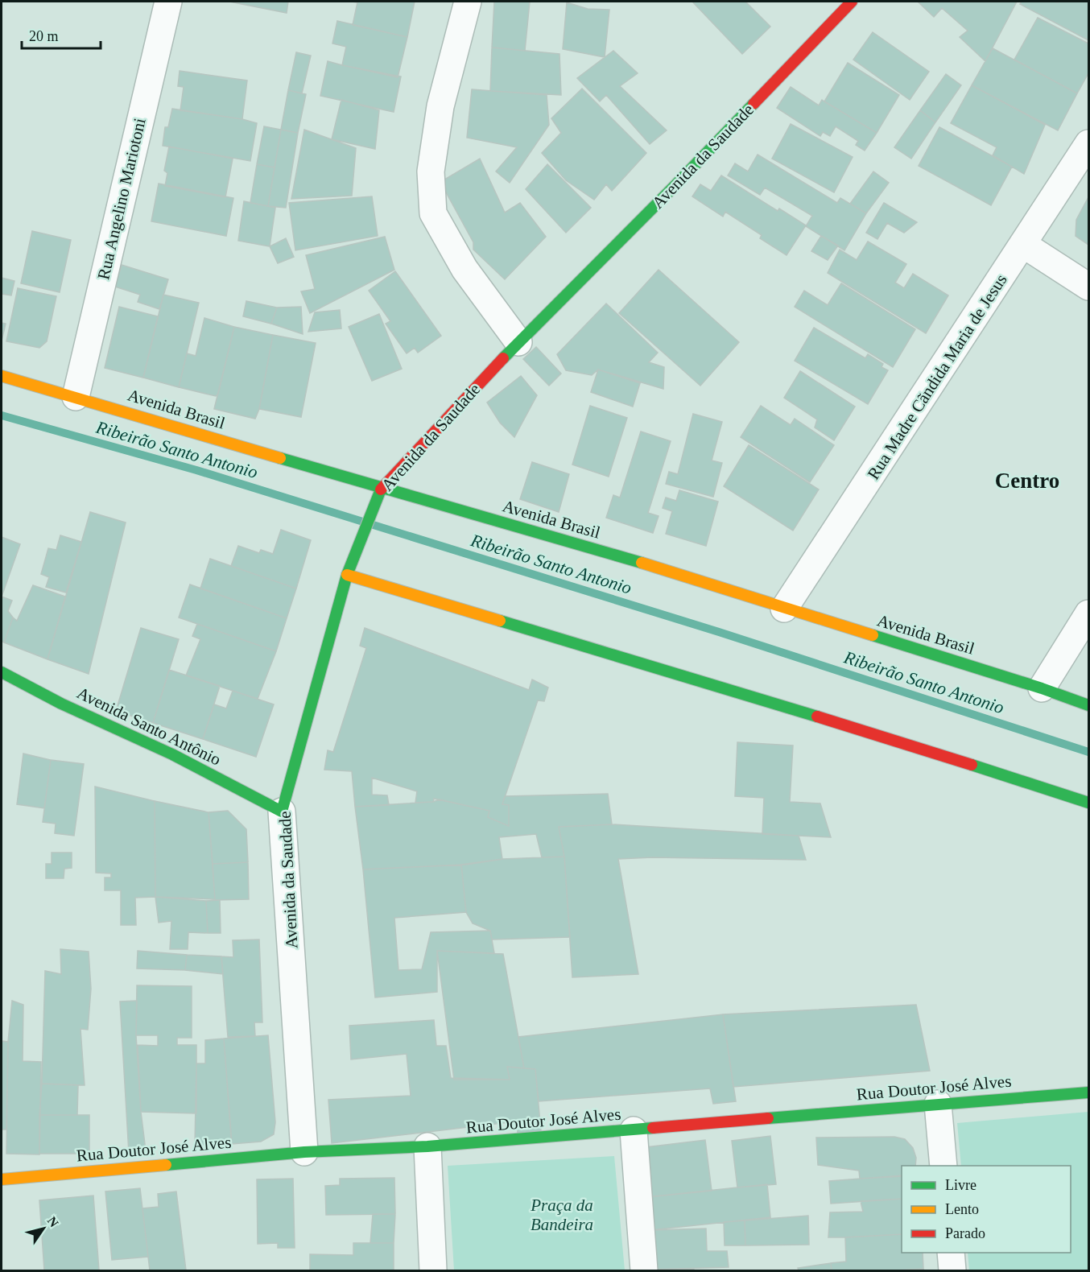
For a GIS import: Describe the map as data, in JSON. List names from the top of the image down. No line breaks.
{"streets":{"main road":["Avenida da Saudade","Avenida Brasil","Avenida Santo Antônio","Rua Doutor José Alves"],"street":["Rua Angelino Mariotoni","Rua Madre Cãndida Maria de Jesus"]},"crossings":[["Avenida da Saudade","Avenida Brasil"],["Avenida da Saudade","Avenida Santo Antônio"],["Avenida da Saudade","Rua Doutor José Alves"],["Rua Angelino Mariotoni","Avenida Brasil"],["Rua Madre Cãndida Maria de Jesus","Avenida Brasil"]],"districts":["Centro"],"water":["Ribeirão Santo Antonio"],"parks":["Praça da Bandeira"],"legend":["Livre","Lento","Parado"],"scale_bar":"20 m","north":"top right"}
